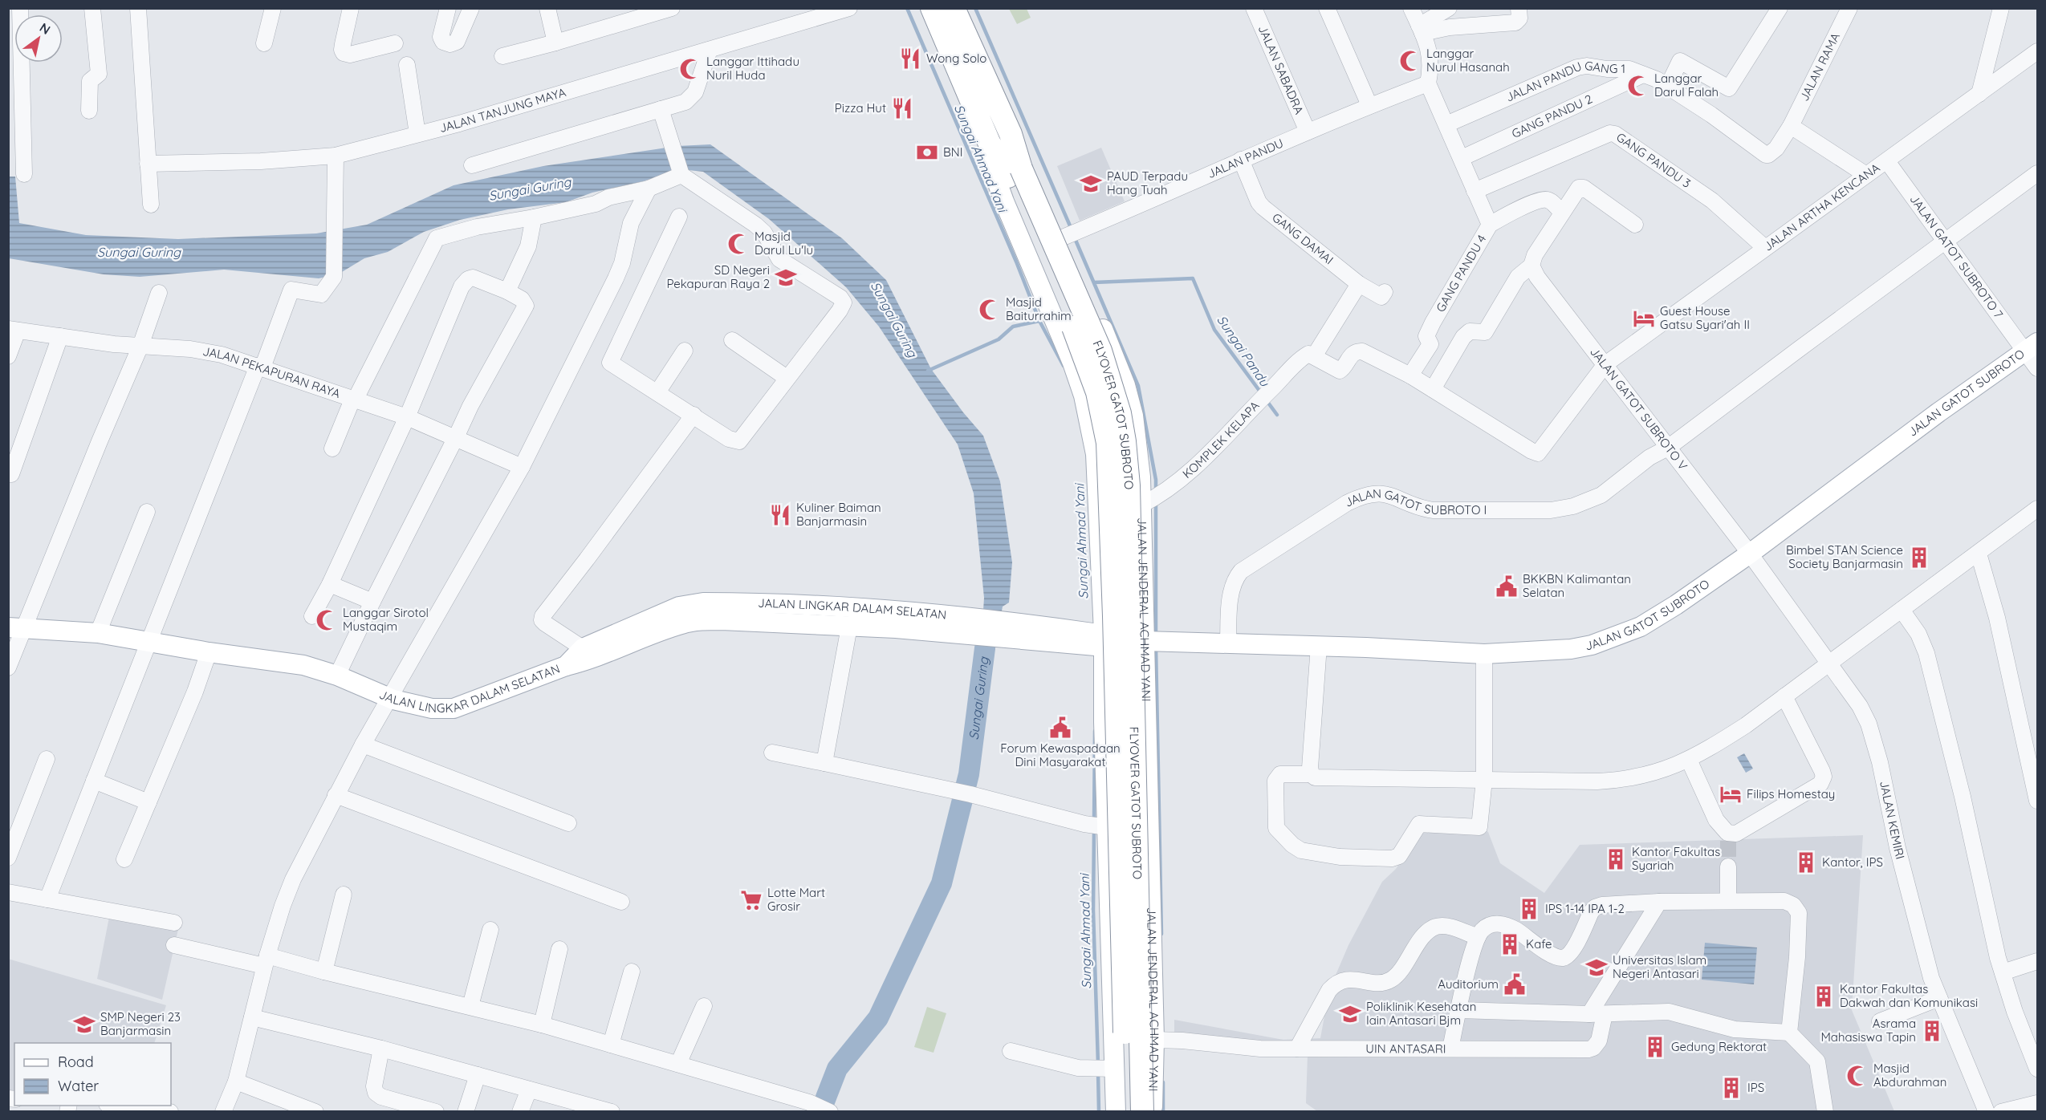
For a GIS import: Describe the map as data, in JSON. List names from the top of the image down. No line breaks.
{"streets":{"highway":["FLYOVER GATOT SUBROTO","JALAN JENDERAL ACHMAD YANI"],"main road":["JALAN GATOT SUBROTO","JALAN LINGKAR DALAM SELATAN"],"street":["JALAN RAMA","JALAN SABADRA","JALAN PANDU GANG 1","JALAN TANJUNG MAYA","GANG PANDU 2","JALAN PANDU","GANG PANDU 3","JALAN ARTHA KENCANA","GANG DAMAI","JALAN GATOT SUBROTO 7","GANG PANDU 4","JALAN PEKAPURAN RAYA","JALAN GATOT SUBROTO V","KOMPLEK KELAPA","JALAN GATOT SUBROTO I","JALAN KEMIRI","UIN ANTASARI"]},"crossings":[["JALAN RAMA","JALAN PANDU GANG 1"],["JALAN SABADRA","JALAN PANDU"],["JALAN PANDU GANG 1","GANG PANDU 2"],["JALAN PANDU","GANG DAMAI"],["JALAN PANDU","JALAN JENDERAL ACHMAD YANI"],["GANG PANDU 3","JALAN ARTHA KENCANA"],["JALAN ARTHA KENCANA","JALAN GATOT SUBROTO 7"],["JALAN ARTHA KENCANA","JALAN GATOT SUBROTO V"],["JALAN GATOT SUBROTO 7","JALAN GATOT SUBROTO"],["JALAN GATOT SUBROTO 7","JALAN GATOT SUBROTO I"],["JALAN GATOT SUBROTO","JALAN GATOT SUBROTO V"],["JALAN GATOT SUBROTO","JALAN GATOT SUBROTO I"],["JALAN GATOT SUBROTO","JALAN JENDERAL ACHMAD YANI"],["JALAN GATOT SUBROTO","JALAN LINGKAR DALAM SELATAN"],["JALAN GATOT SUBROTO","JALAN KEMIRI"],["JALAN GATOT SUBROTO V","JALAN GATOT SUBROTO I"],["JALAN GATOT SUBROTO V","JALAN KEMIRI"],["FLYOVER GATOT SUBROTO","JALAN JENDERAL ACHMAD YANI"],["KOMPLEK KELAPA","JALAN JENDERAL ACHMAD YANI"],["JALAN JENDERAL ACHMAD YANI","JALAN LINGKAR DALAM SELATAN"],["JALAN JENDERAL ACHMAD YANI","UIN ANTASARI"]],"water":["Sungai Ahmad Yani","Sungai Guring","Sungai Pandu"],"places":{"restaurant":["Wong Solo","Pizza Hut","Kuliner Baiman Banjarmasin"],"mosque":["Langgar Nurul Hasanah","Langgar Ittihadu Nuril Huda","Langgar Darul Falah","Masjid Darul Lu'lu","Masjid Baiturrahim","Langgar Sirotol Mustaqim","Masjid Abdurahman"],"bank":["BNI"],"school or university":["PAUD Terpadu Hang Tuah","SD Negeri Pekapuran Raya 2","Universitas Islam Negeri Antasari","Poliklinik Kesehatan Iain Antasari Bjm","SMP Negeri 23 Banjarmasin"],"hotel":["Guest House Gatsu Syari'ah II","Filips Homestay"],"building":["Bimbel STAN Science Society Banjarmasin","Kantor Fakultas Syariah","Kantor, IPS","IPS 1-14 IPA 1-2","Kafe","Kantor Fakultas Dakwah dan Komunikasi","Asrama Mahasiswa Tapin","Gedung Rektorat","IPS"],"public building":["BKKBN Kalimantan Selatan","Forum Kewaspadaan Dini Masyarakat","Auditorium"],"supermarket":["Lotte Mart Grosir"]},"legend":["Road","Water"],"north":"top right"}
